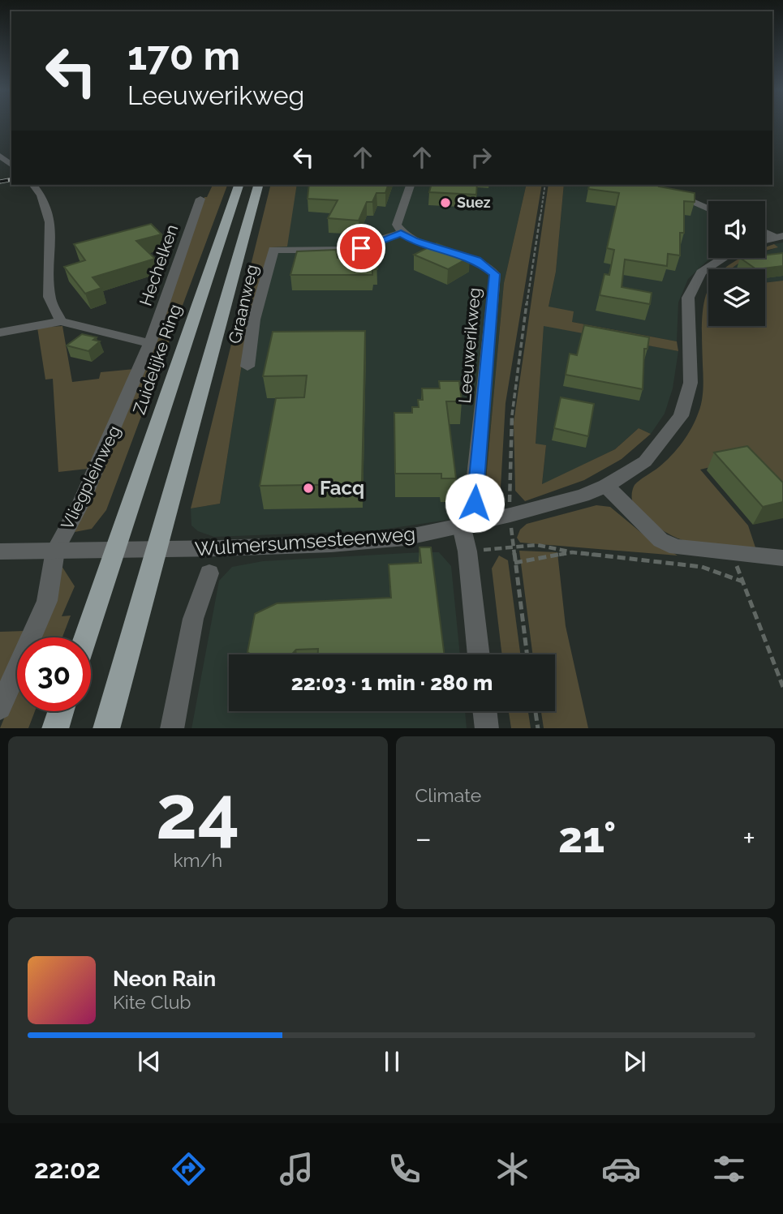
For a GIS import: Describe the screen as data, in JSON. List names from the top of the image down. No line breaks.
{"streets":{"highway":["Zuidelijke Ring"],"street":["Hechelken","Graanweg","Leeuwerikweg","Vliegpleinweg","Wulmersumsesteenweg"]},"crossings":[["Hechelken","Vliegpleinweg"],["Graanweg","Leeuwerikweg"],["Leeuwerikweg","Wulmersumsesteenweg"],["Zuidelijke Ring","Wulmersumsesteenweg"],["Vliegpleinweg","Wulmersumsesteenweg"]],"places":["Suez","Facq"],"page":{"turn":["170 m","Leeuwerikweg"],"limit":"30","trip":"22:03 · 1 min · 280 m","tile":[["24","km/h"],"Climate"],"heat":["−","21°","+"],"song":["Neon Rain","Kite Club"],"tabs":"22:02"}}
